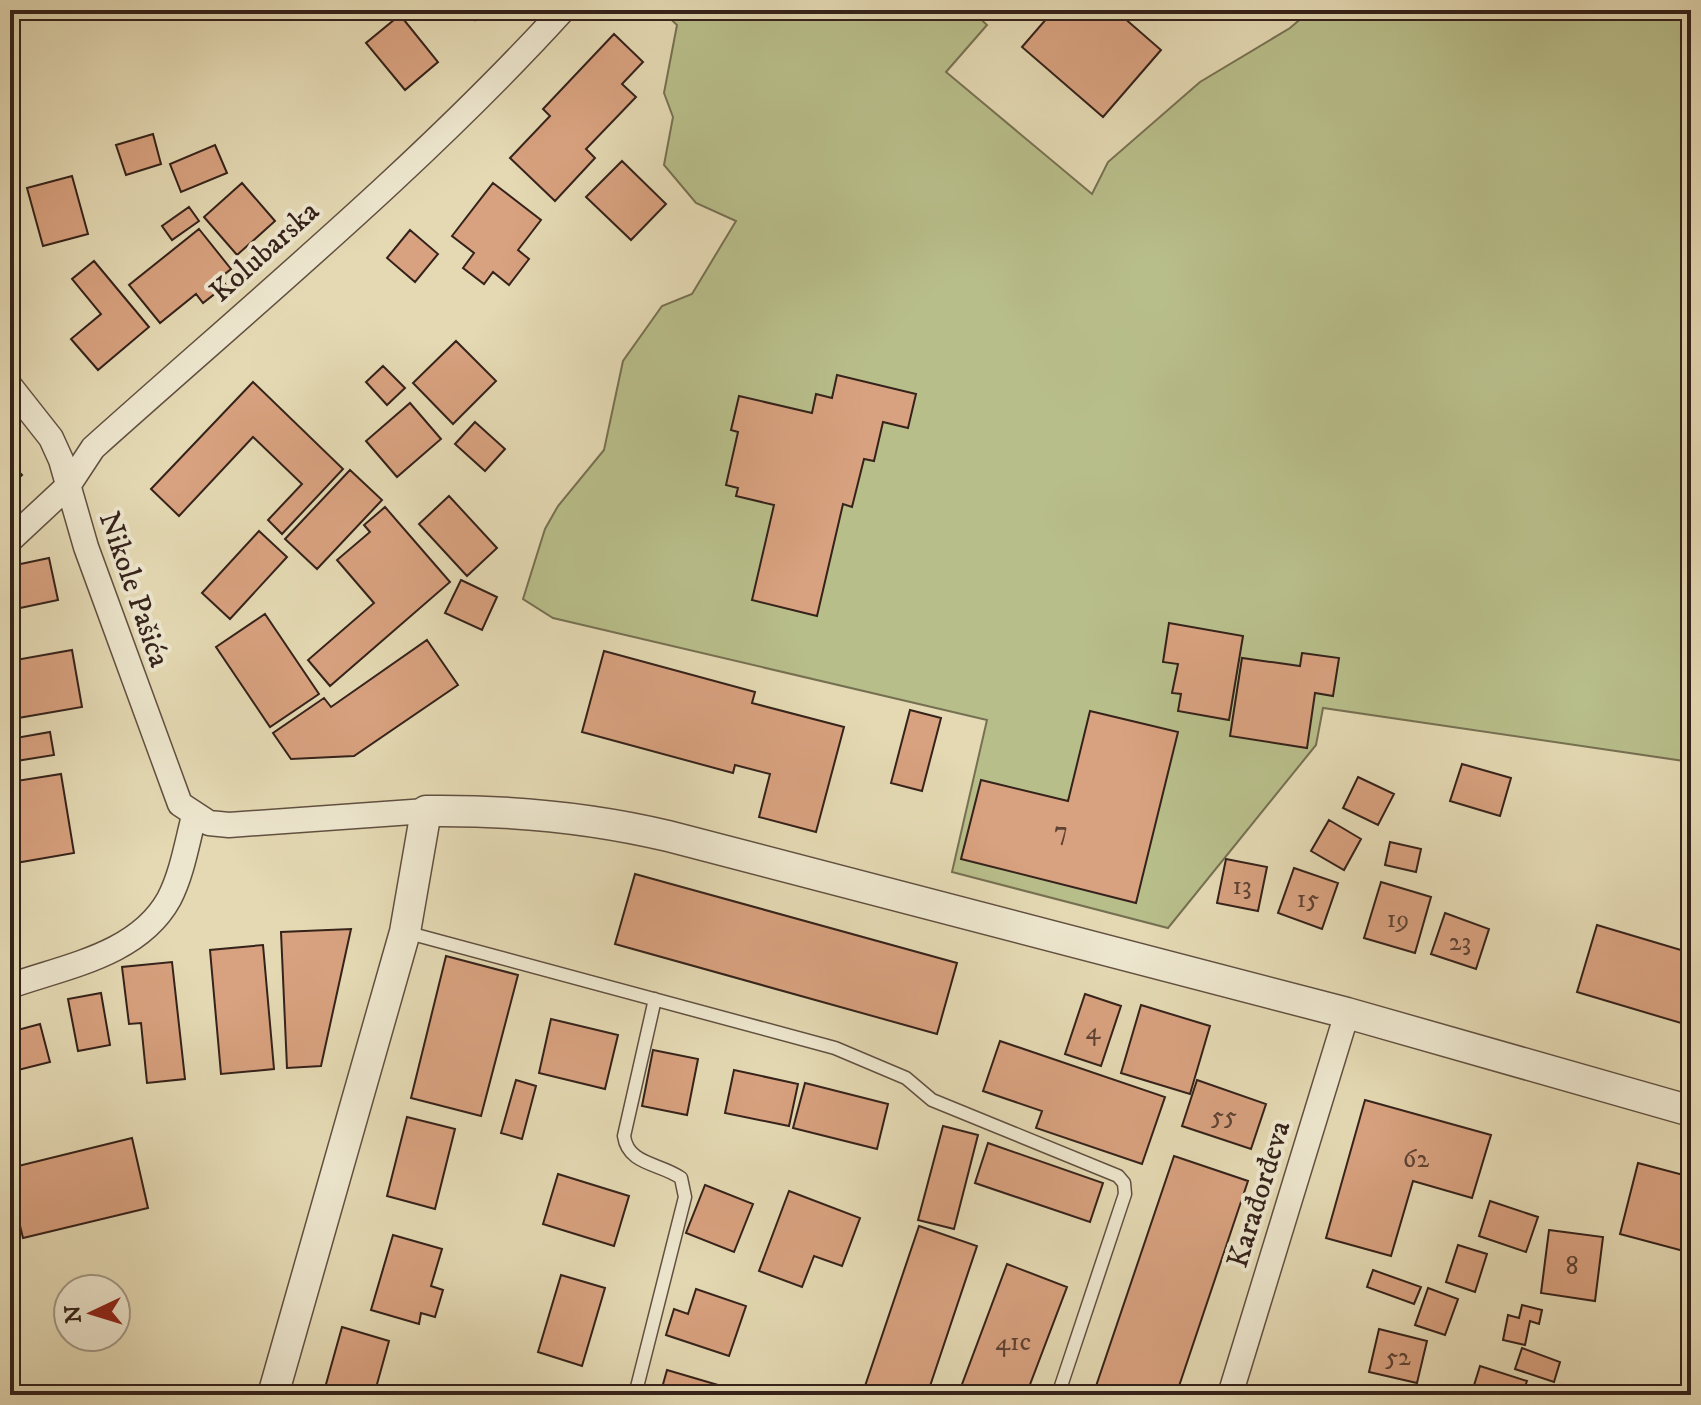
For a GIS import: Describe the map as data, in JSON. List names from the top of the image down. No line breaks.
{"streets":{"street":["Kolubarska","Nikole Pašića","Karađorđeva"]},"crossings":[["Kolubarska","Nikole Pašića"]],"house_numbers":["7","13","15","19","23","4","55","62","8","41c","52"],"north":"left"}
